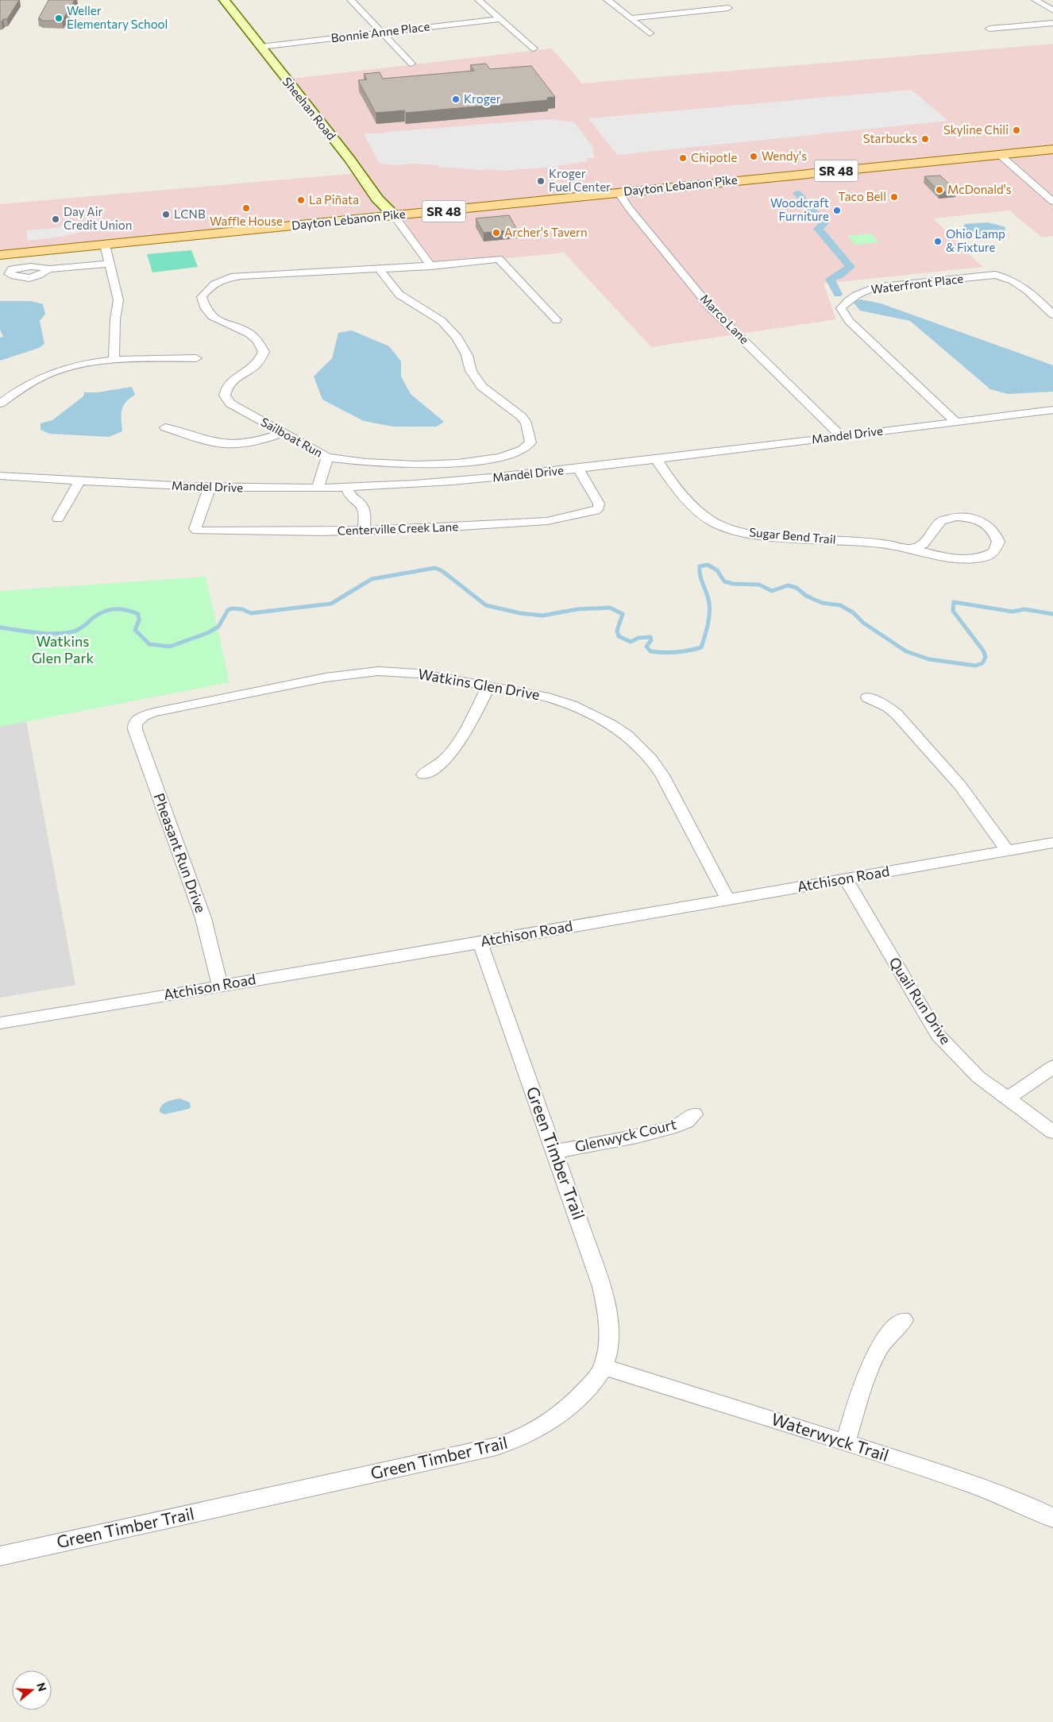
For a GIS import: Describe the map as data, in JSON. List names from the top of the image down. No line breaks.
{"streets":{"main road":["SR 48","Dayton Lebanon Pike"],"street":["Bonnie Anne Place","Sheehan Road","Waterfront Place","Marco Lane","Mandel Drive","Sailboat Run","Centerville Creek Lane","Sugar Bend Trail","Watkins Glen Drive","Pheasant Run Drive","Atchison Road","Quail Run Drive","Glenwyck Court","Green Timber Trail","Waterwyck Trail"]},"crossings":[["Bonnie Anne Place","Sheehan Road"],["Sheehan Road","Dayton Lebanon Pike"],["Dayton Lebanon Pike","Marco Lane"],["Waterfront Place","Mandel Drive"],["Marco Lane","Mandel Drive"],["Mandel Drive","Centerville Creek Lane"],["Mandel Drive","Sugar Bend Trail"],["Watkins Glen Drive","Pheasant Run Drive"],["Watkins Glen Drive","Atchison Road"],["Pheasant Run Drive","Atchison Road"],["Atchison Road","Quail Run Drive"],["Atchison Road","Green Timber Trail"],["Glenwyck Court","Green Timber Trail"],["Green Timber Trail","Waterwyck Trail"]],"parks":["Watkins Glen Park"],"places":["Weller Elementary School","Kroger","Skyline Chili","Starbucks","Wendy's","Chipotle","Kroger Fuel Center","McDonald's","Taco Bell","La Piñata","Waffle House","Woodcraft Furniture","LCNB","Day Air Credit Union","Archer's Tavern","Ohio Lamp & Fixture"],"north":"right"}
